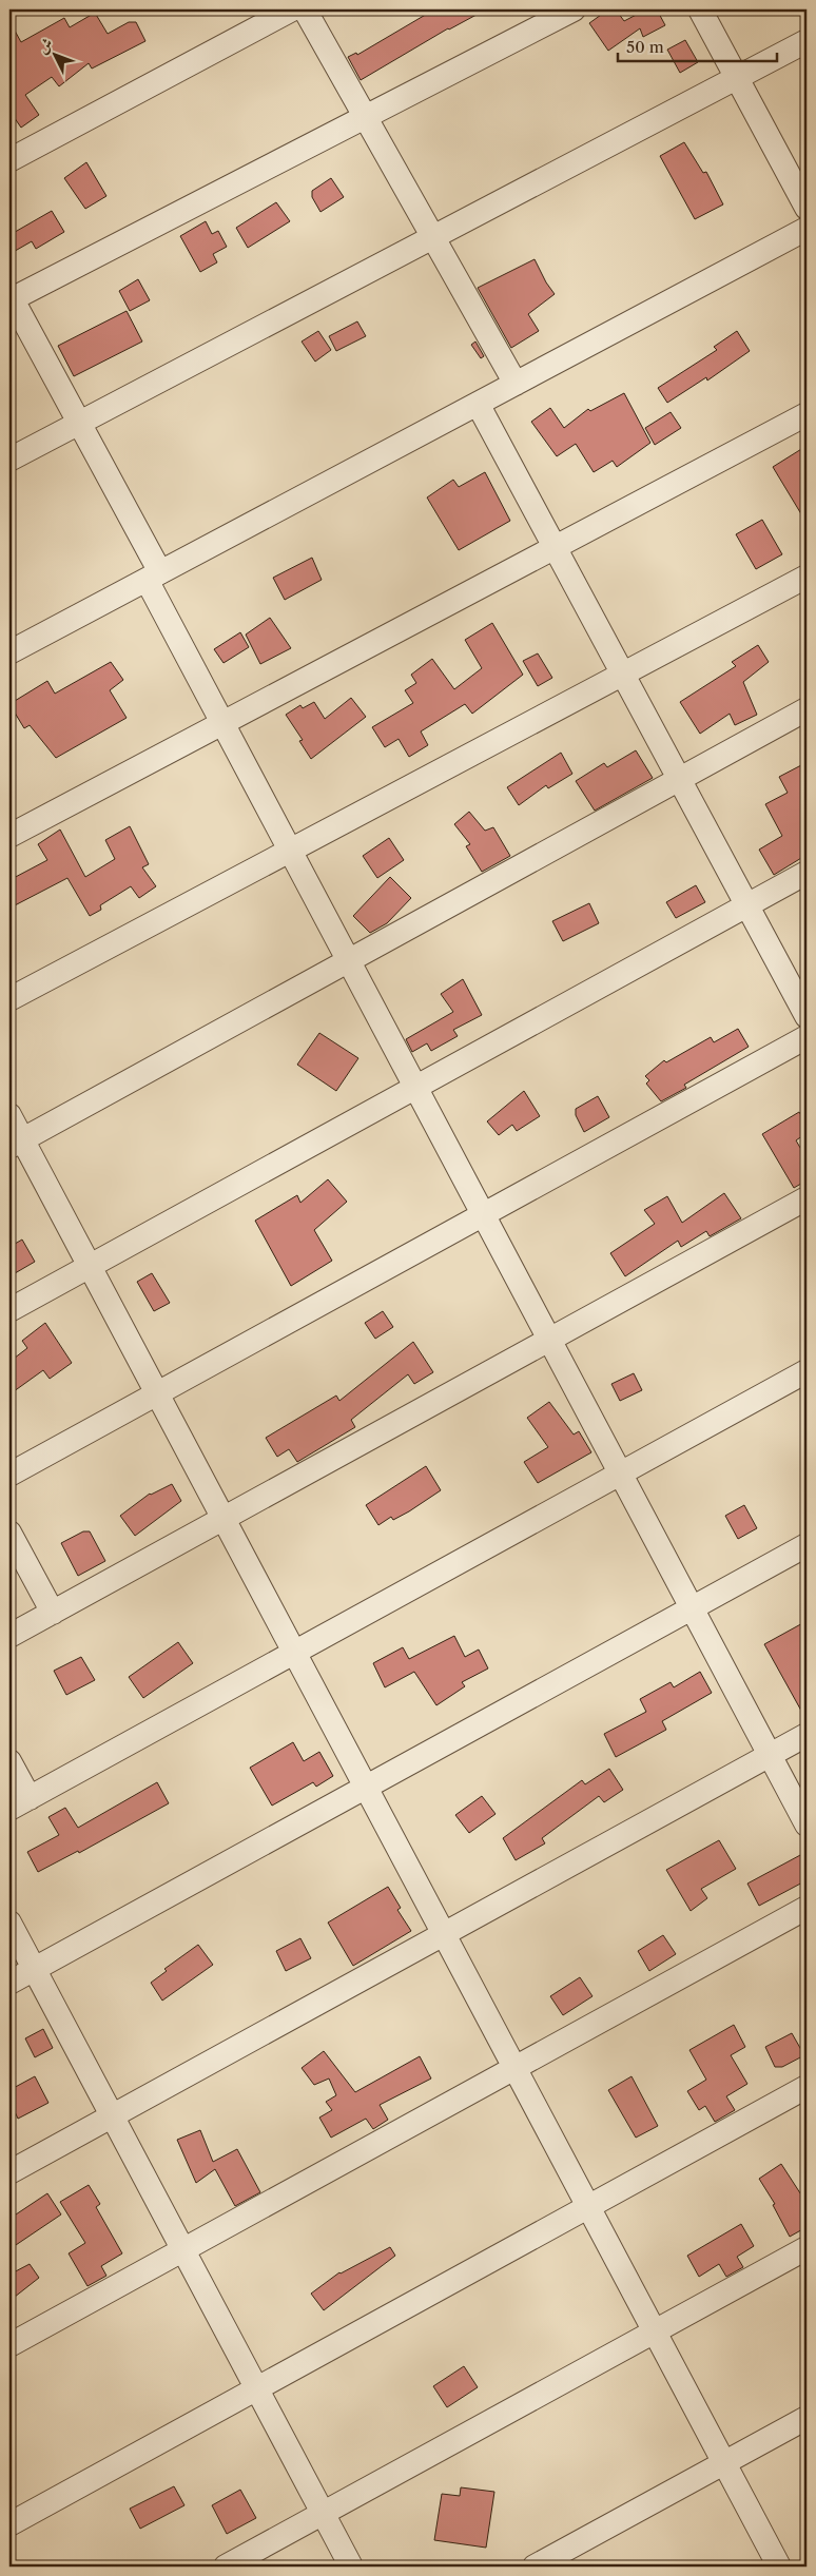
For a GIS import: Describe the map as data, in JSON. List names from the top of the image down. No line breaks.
{"scale_bar":"50 m","north":"top left"}
